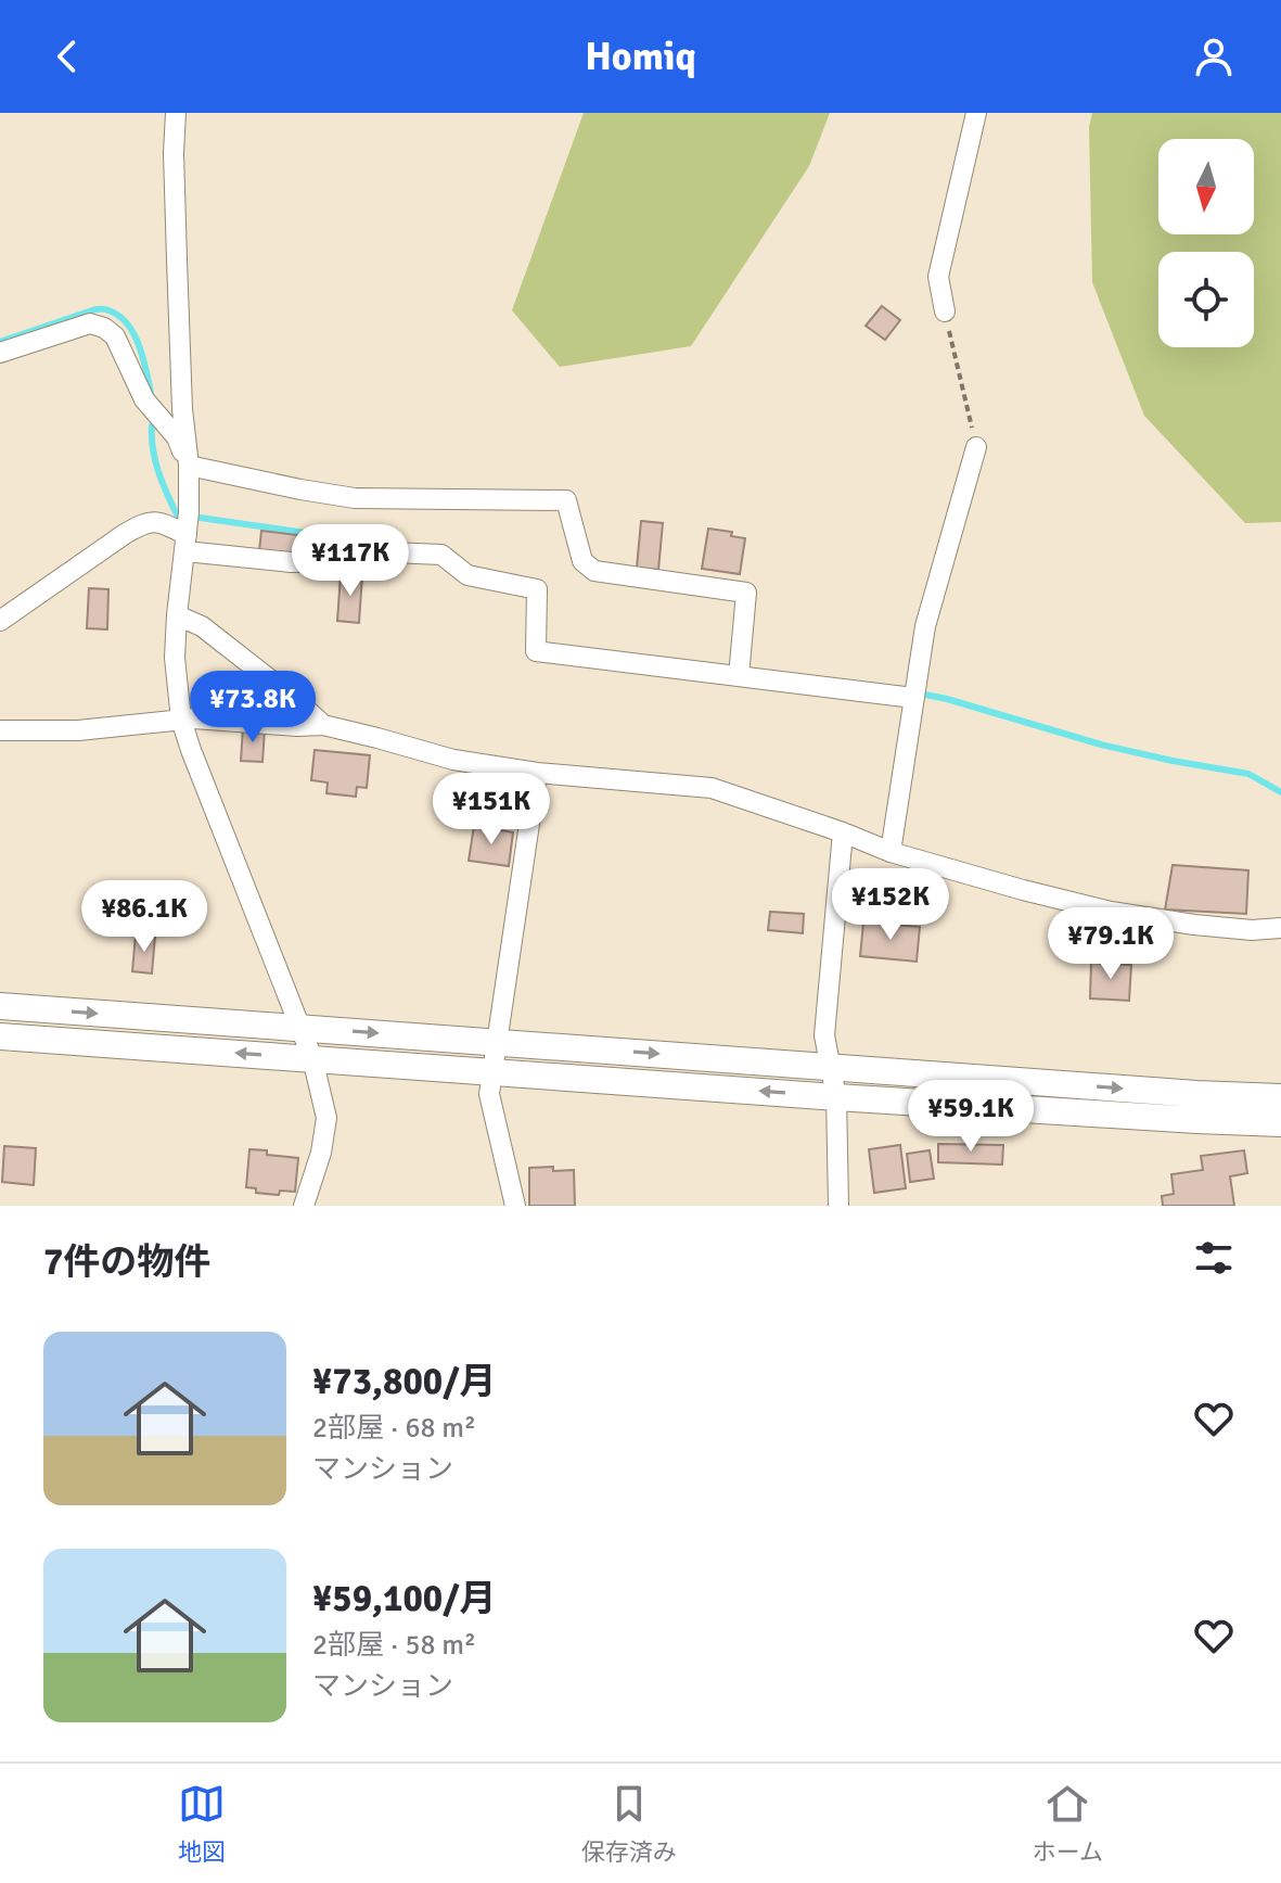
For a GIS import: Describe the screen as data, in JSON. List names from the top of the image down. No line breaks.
{"north":"bottom","page":{"header":"Homiq","price":["¥117K","¥73.8K","¥151K","¥152K","¥86.1K","¥79.1K","¥59.1K"],"heading":"7件の物件","list":[{"name":"¥73,800/月","note":"2部屋 · 68 m² · マンション"},{"name":"¥59,100/月","note":"2部屋 · 58 m² · マンション"}],"tabs":["地図","保存済み","ホーム"]}}
